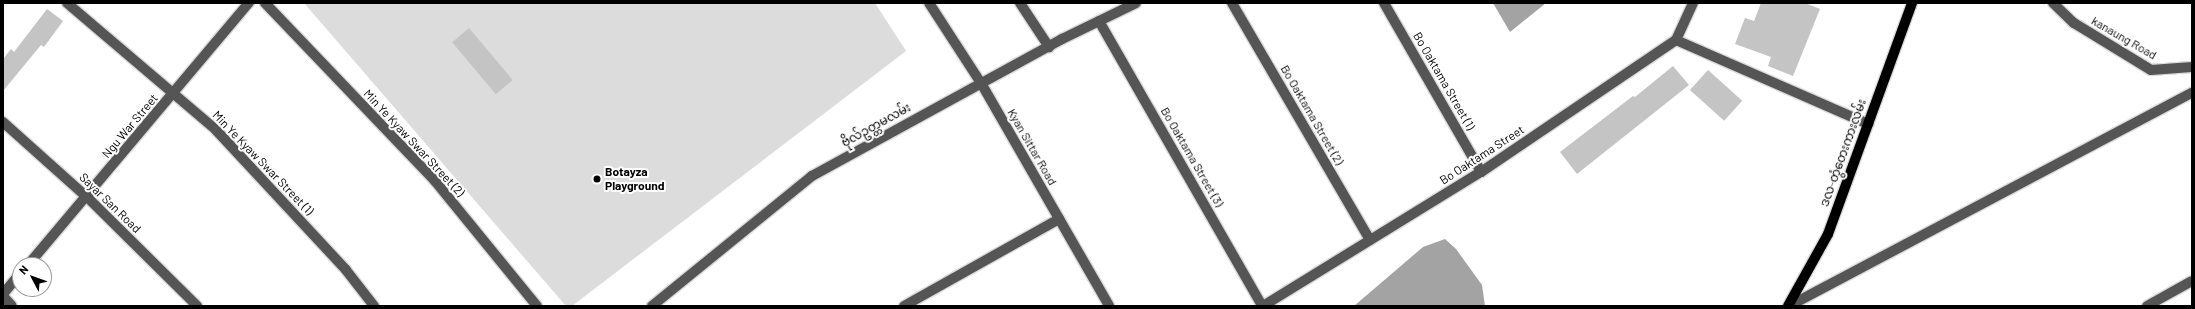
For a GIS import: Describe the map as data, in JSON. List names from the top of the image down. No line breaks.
{"streets":{"main road":["ဒလ-တွံတေးကားလမ်း"],"street":["kanaung Road","Bo Oaktama Street (1)","Bo Oaktama Street (2)","ဗိုလ်ဥတ္တမလမ်း","Ngu War Street","Min Ye Kyaw Swar Street (2)","Kyan Sittar Road","Bo Oaktama Street","Bo Oaktama Street (3)","Min Ye Kyaw Swar Street (1)","Sayar San Road"]},"crossings":[["Bo Oaktama Street (1)","Bo Oaktama Street"],["Bo Oaktama Street (2)","Bo Oaktama Street"],["ဗိုလ်ဥတ္တမလမ်း","Kyan Sittar Road"],["ဗိုလ်ဥတ္တမလမ်း","Bo Oaktama Street (3)"],["Ngu War Street","Min Ye Kyaw Swar Street (1)"],["Ngu War Street","Sayar San Road"],["Bo Oaktama Street","Bo Oaktama Street (3)"]],"places":["Botayza Playground"],"north":"top left"}
